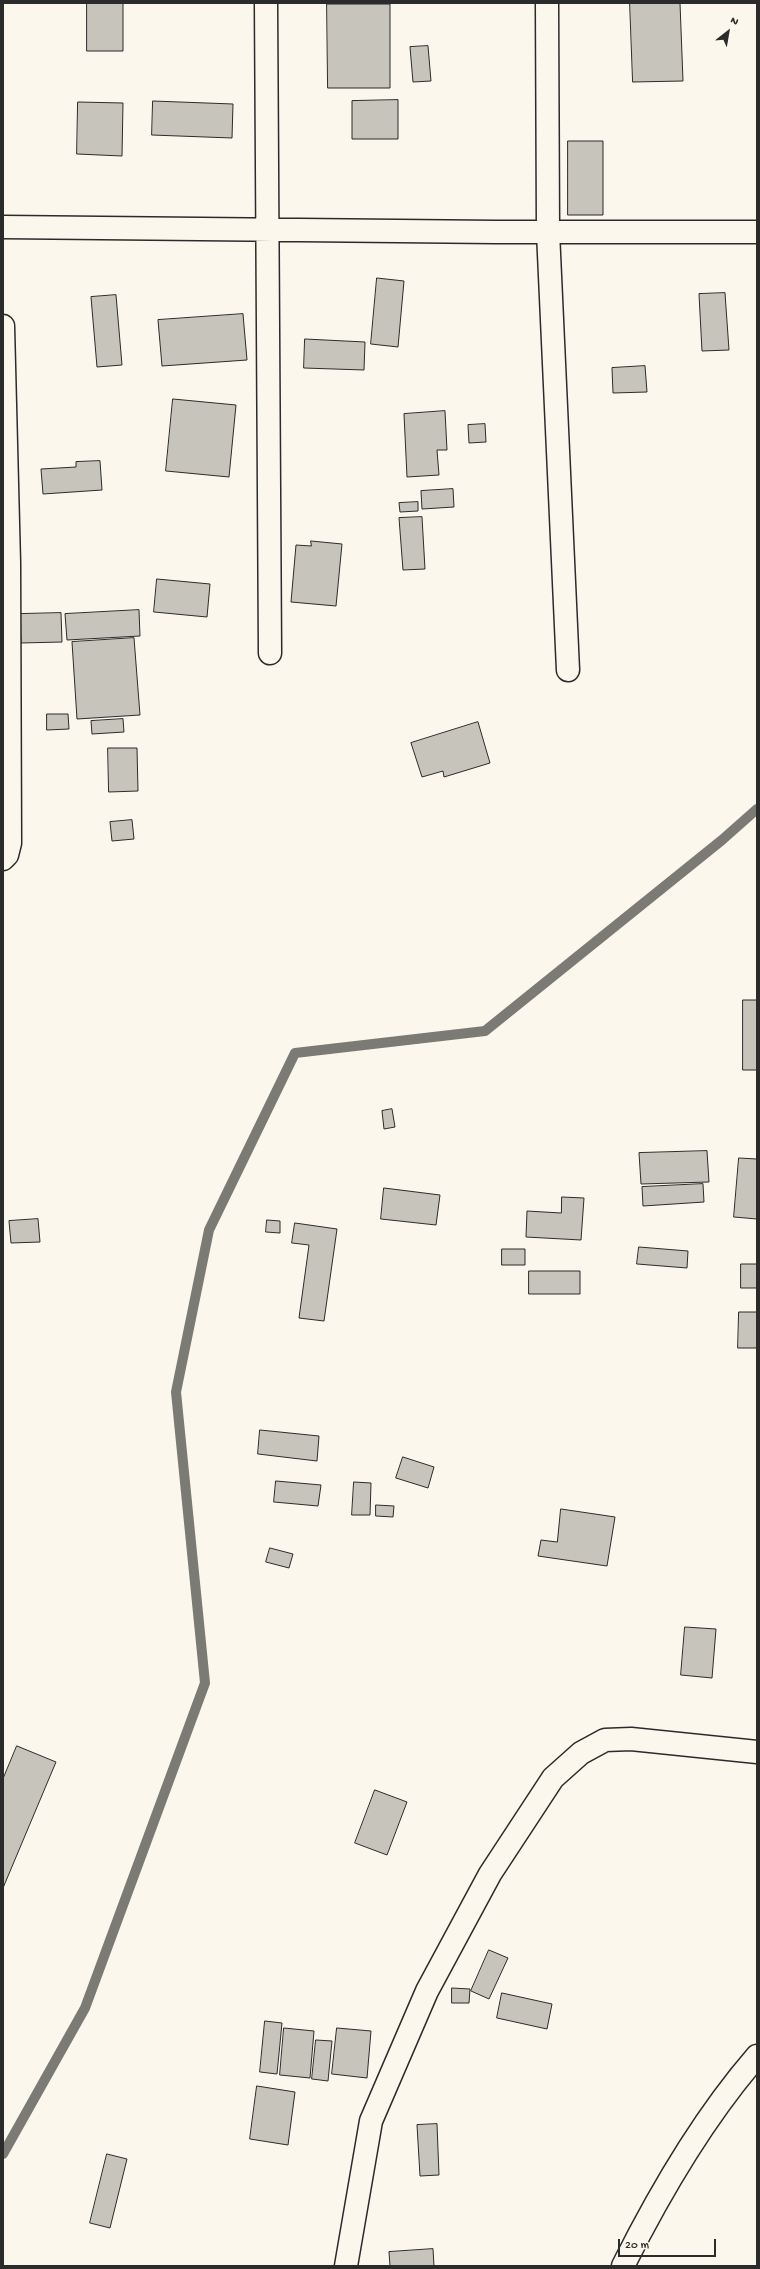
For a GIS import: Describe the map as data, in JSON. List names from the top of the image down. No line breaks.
{"scale_bar":"20 m","north":"top right"}
